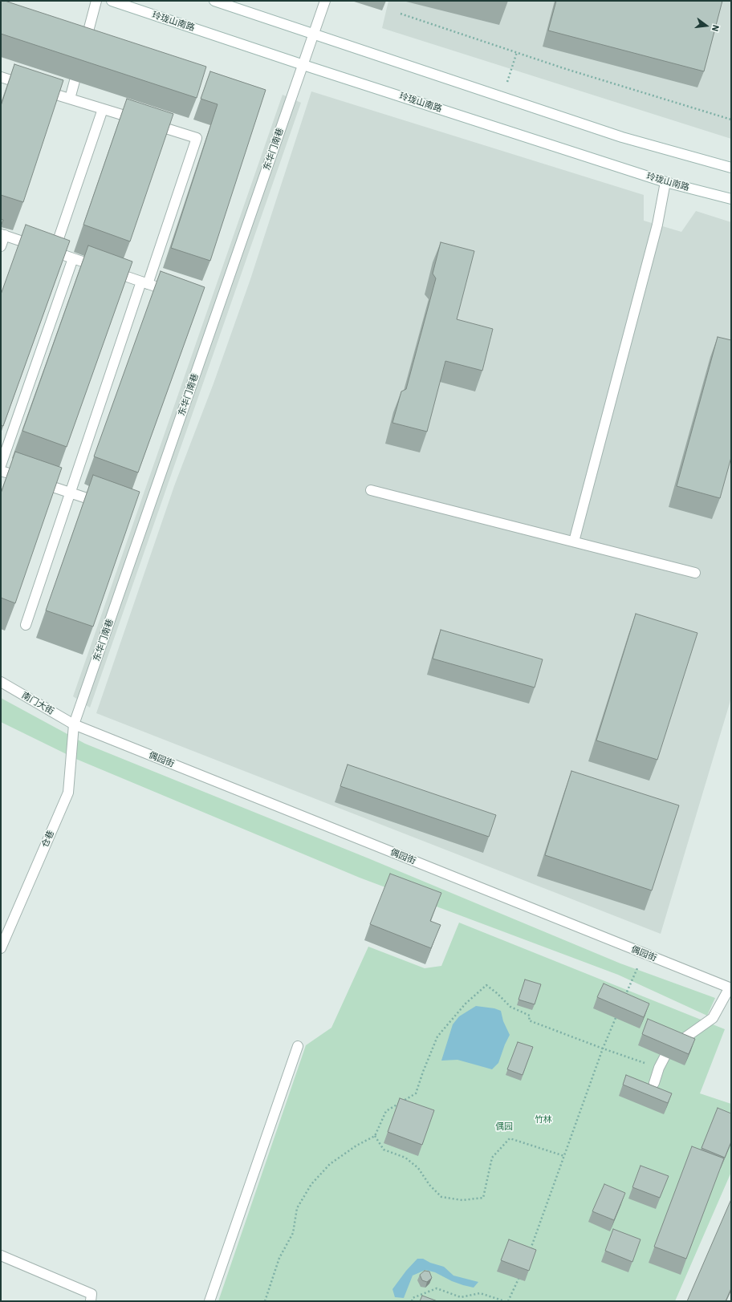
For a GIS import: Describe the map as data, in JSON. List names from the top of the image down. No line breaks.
{"streets":{"street":["玲珑山南路","东华门南巷","南门大街","偶园街","仓巷"]},"crossings":[["玲珑山南路","东华门南巷"],["东华门南巷","南门大街"],["东华门南巷","偶园街"],["东华门南巷","仓巷"],["南门大街","偶园街"],["南门大街","仓巷"],["偶园街","仓巷"]],"parks":["竹林","偶园"],"north":"right"}
